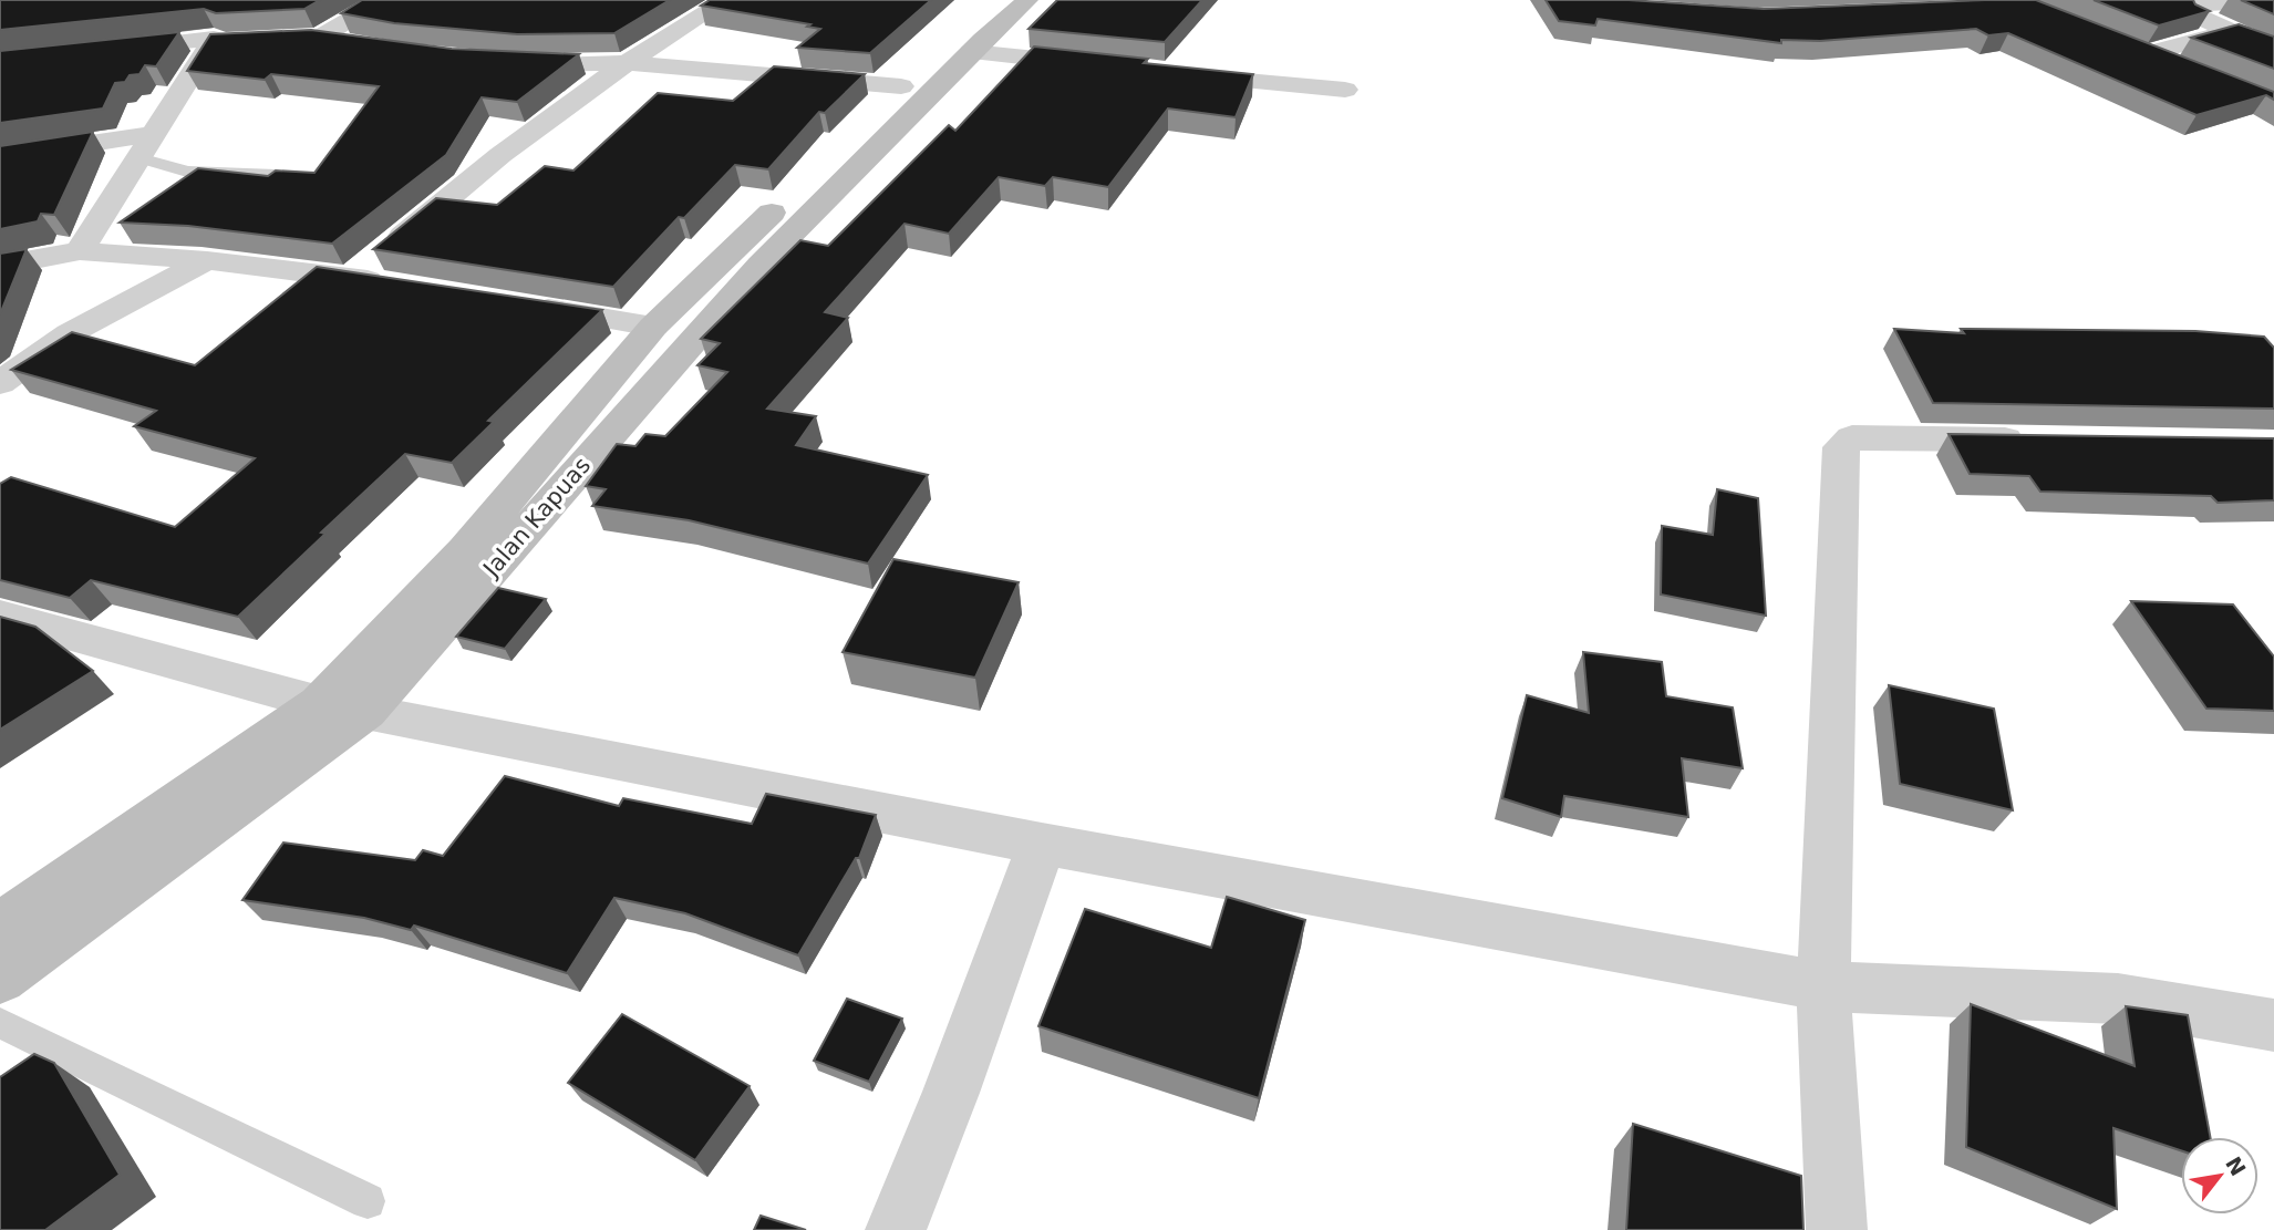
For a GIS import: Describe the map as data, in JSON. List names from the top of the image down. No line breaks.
{"streets":{"street":["Jalan Kapuas"]},"north":"top right"}
